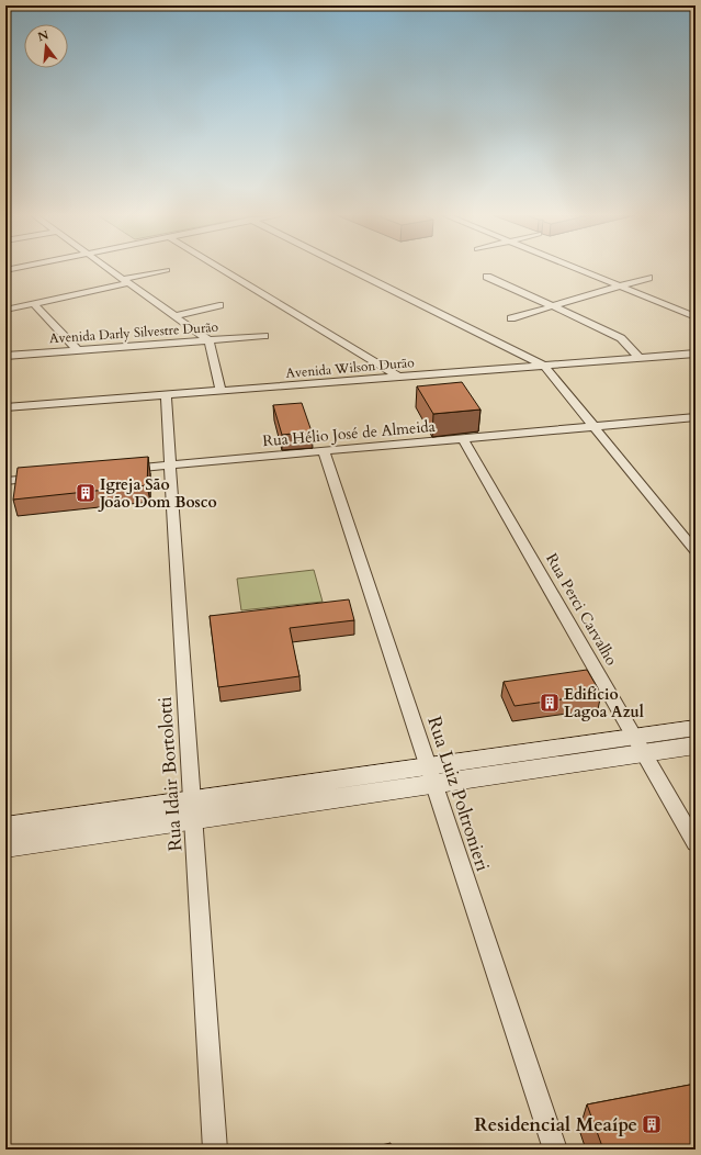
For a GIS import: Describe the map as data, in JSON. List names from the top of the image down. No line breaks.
{"streets":{"street":["Avenida Darly Silvestre Durão","Avenida Wilson Durão","Rua Hélio José de Almeida","Rua Perci Carvalho","Rua Idair Bortolotti","Rua Luiz Poltronieri"]},"crossings":[["Avenida Wilson Durão","Rua Idair Bortolotti"],["Rua Hélio José de Almeida","Rua Perci Carvalho"],["Rua Hélio José de Almeida","Rua Idair Bortolotti"],["Rua Hélio José de Almeida","Rua Luiz Poltronieri"]],"places":{"building":["Igreja São João Dom Bosco","Edifício Lagoa Azul","Residencial Meaípe"]},"north":"top"}
